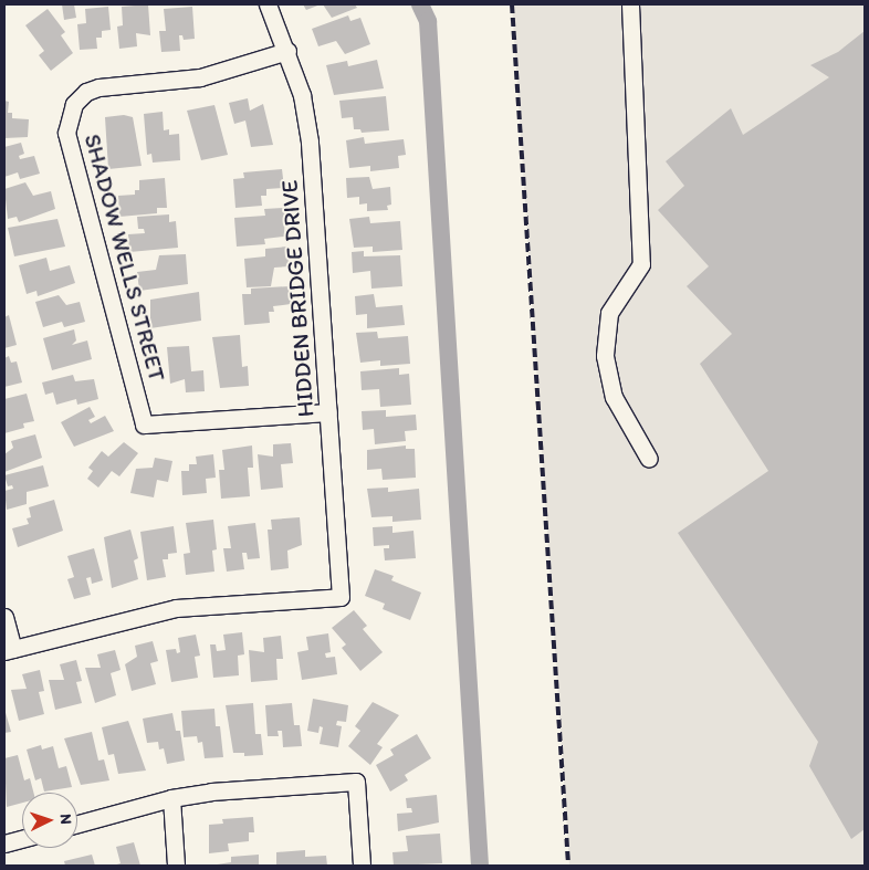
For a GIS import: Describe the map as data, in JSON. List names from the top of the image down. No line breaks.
{"streets":{"street":["SHADOW WELLS STREET","HIDDEN BRIDGE DRIVE"]},"crossings":[["SHADOW WELLS STREET","HIDDEN BRIDGE DRIVE"]],"north":"right"}
